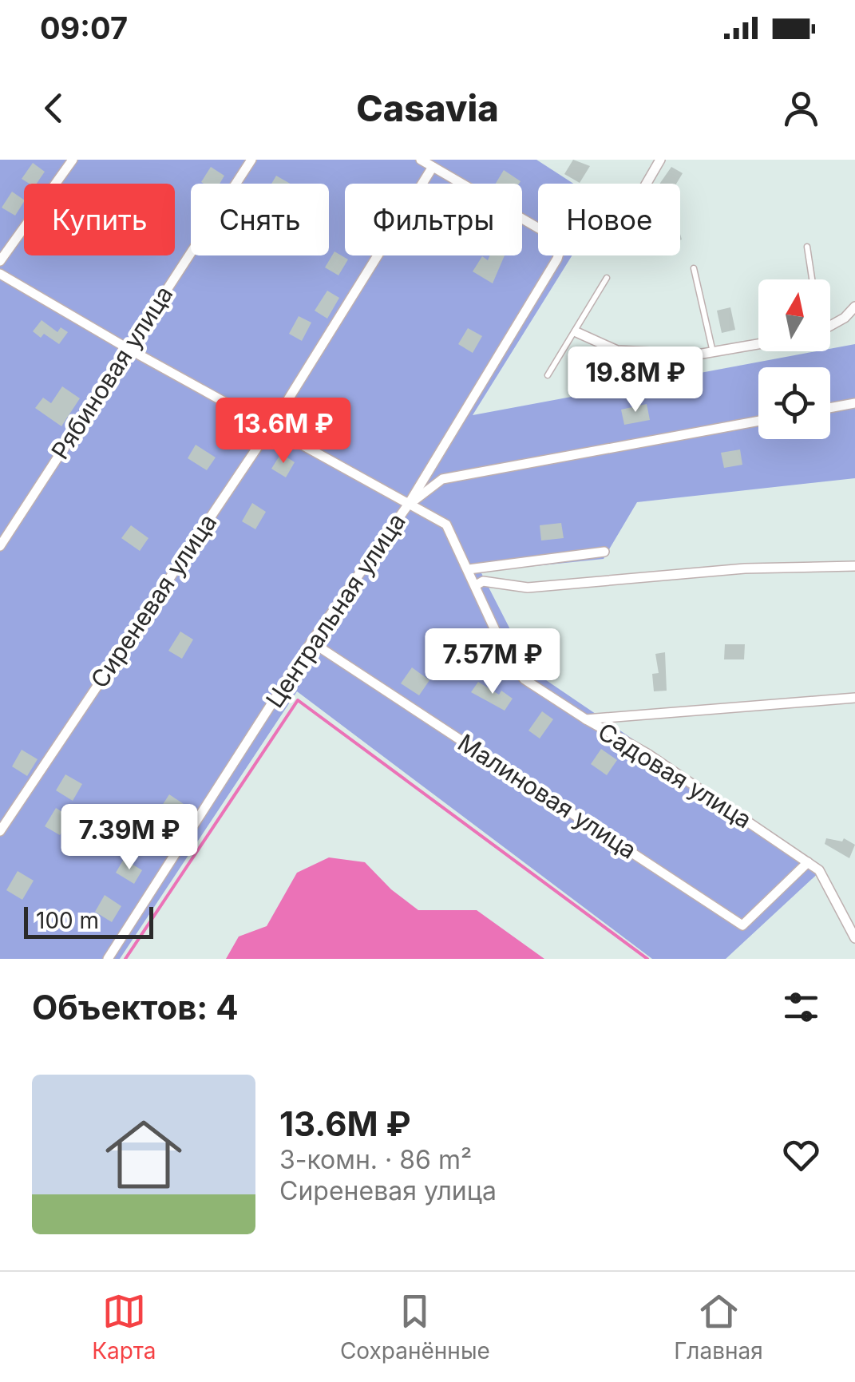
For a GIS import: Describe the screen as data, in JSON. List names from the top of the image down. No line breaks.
{"streets":{"street":["Рябиновая улица","Сиреневая улица","Центральная улица","Садовая улица","Малиновая улица"]},"crossings":[["Рябиновая улица","Садовая улица"],["Сиреневая улица","Центральная улица"],["Сиреневая улица","Садовая улица"],["Центральная улица","Садовая улица"],["Центральная улица","Малиновая улица"],["Садовая улица","Малиновая улица"]],"scale_bar":"100 m","north":"top","page":{"status":"09:07","header":"Casavia","chip":["Купить","Снять","Фильтры","Новое"],"price":["19.8M ₽","13.6M ₽","7.57M ₽","7.39M ₽"],"scale":"100 m","heading":"Объектов: 4","list":[{"name":"13.6M ₽","note":"3-комн. · 86 m² · Сиреневая улица"}],"tabs":["Карта","Сохранённые","Главная"]}}
